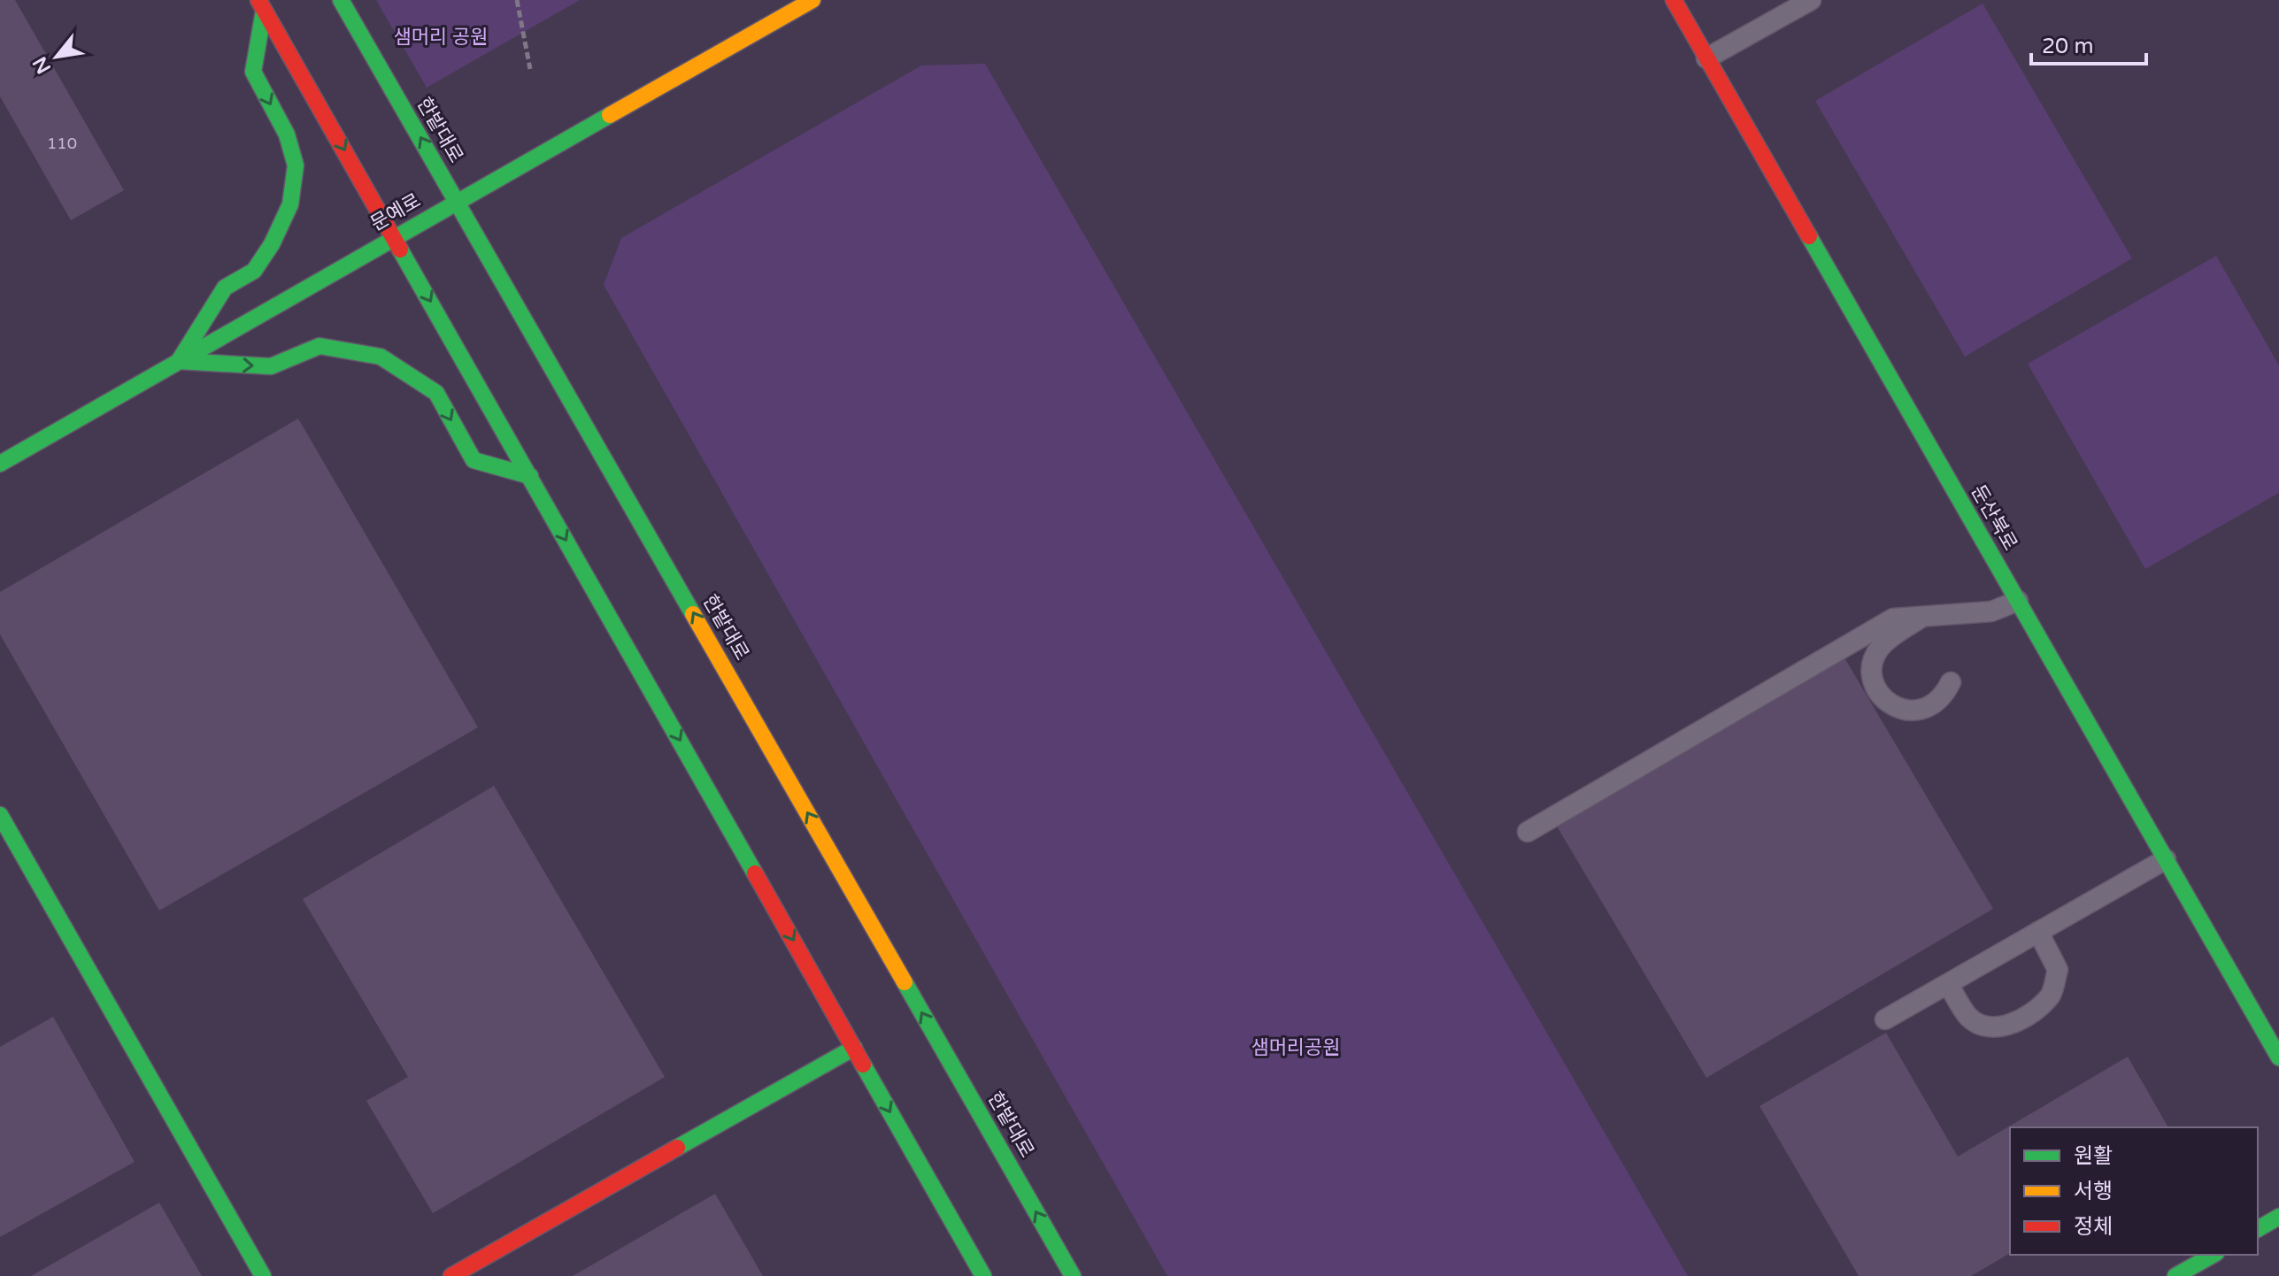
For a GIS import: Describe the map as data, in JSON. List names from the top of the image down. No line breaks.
{"streets":{"main road":["한밭대로","문예로","둔산북로"]},"crossings":[["한밭대로","문예로"]],"parks":["샘머리 공원","샘머리공원"],"house_numbers":["110"],"legend":["원활","서행","정체"],"scale_bar":"20 m","north":"bottom left"}
